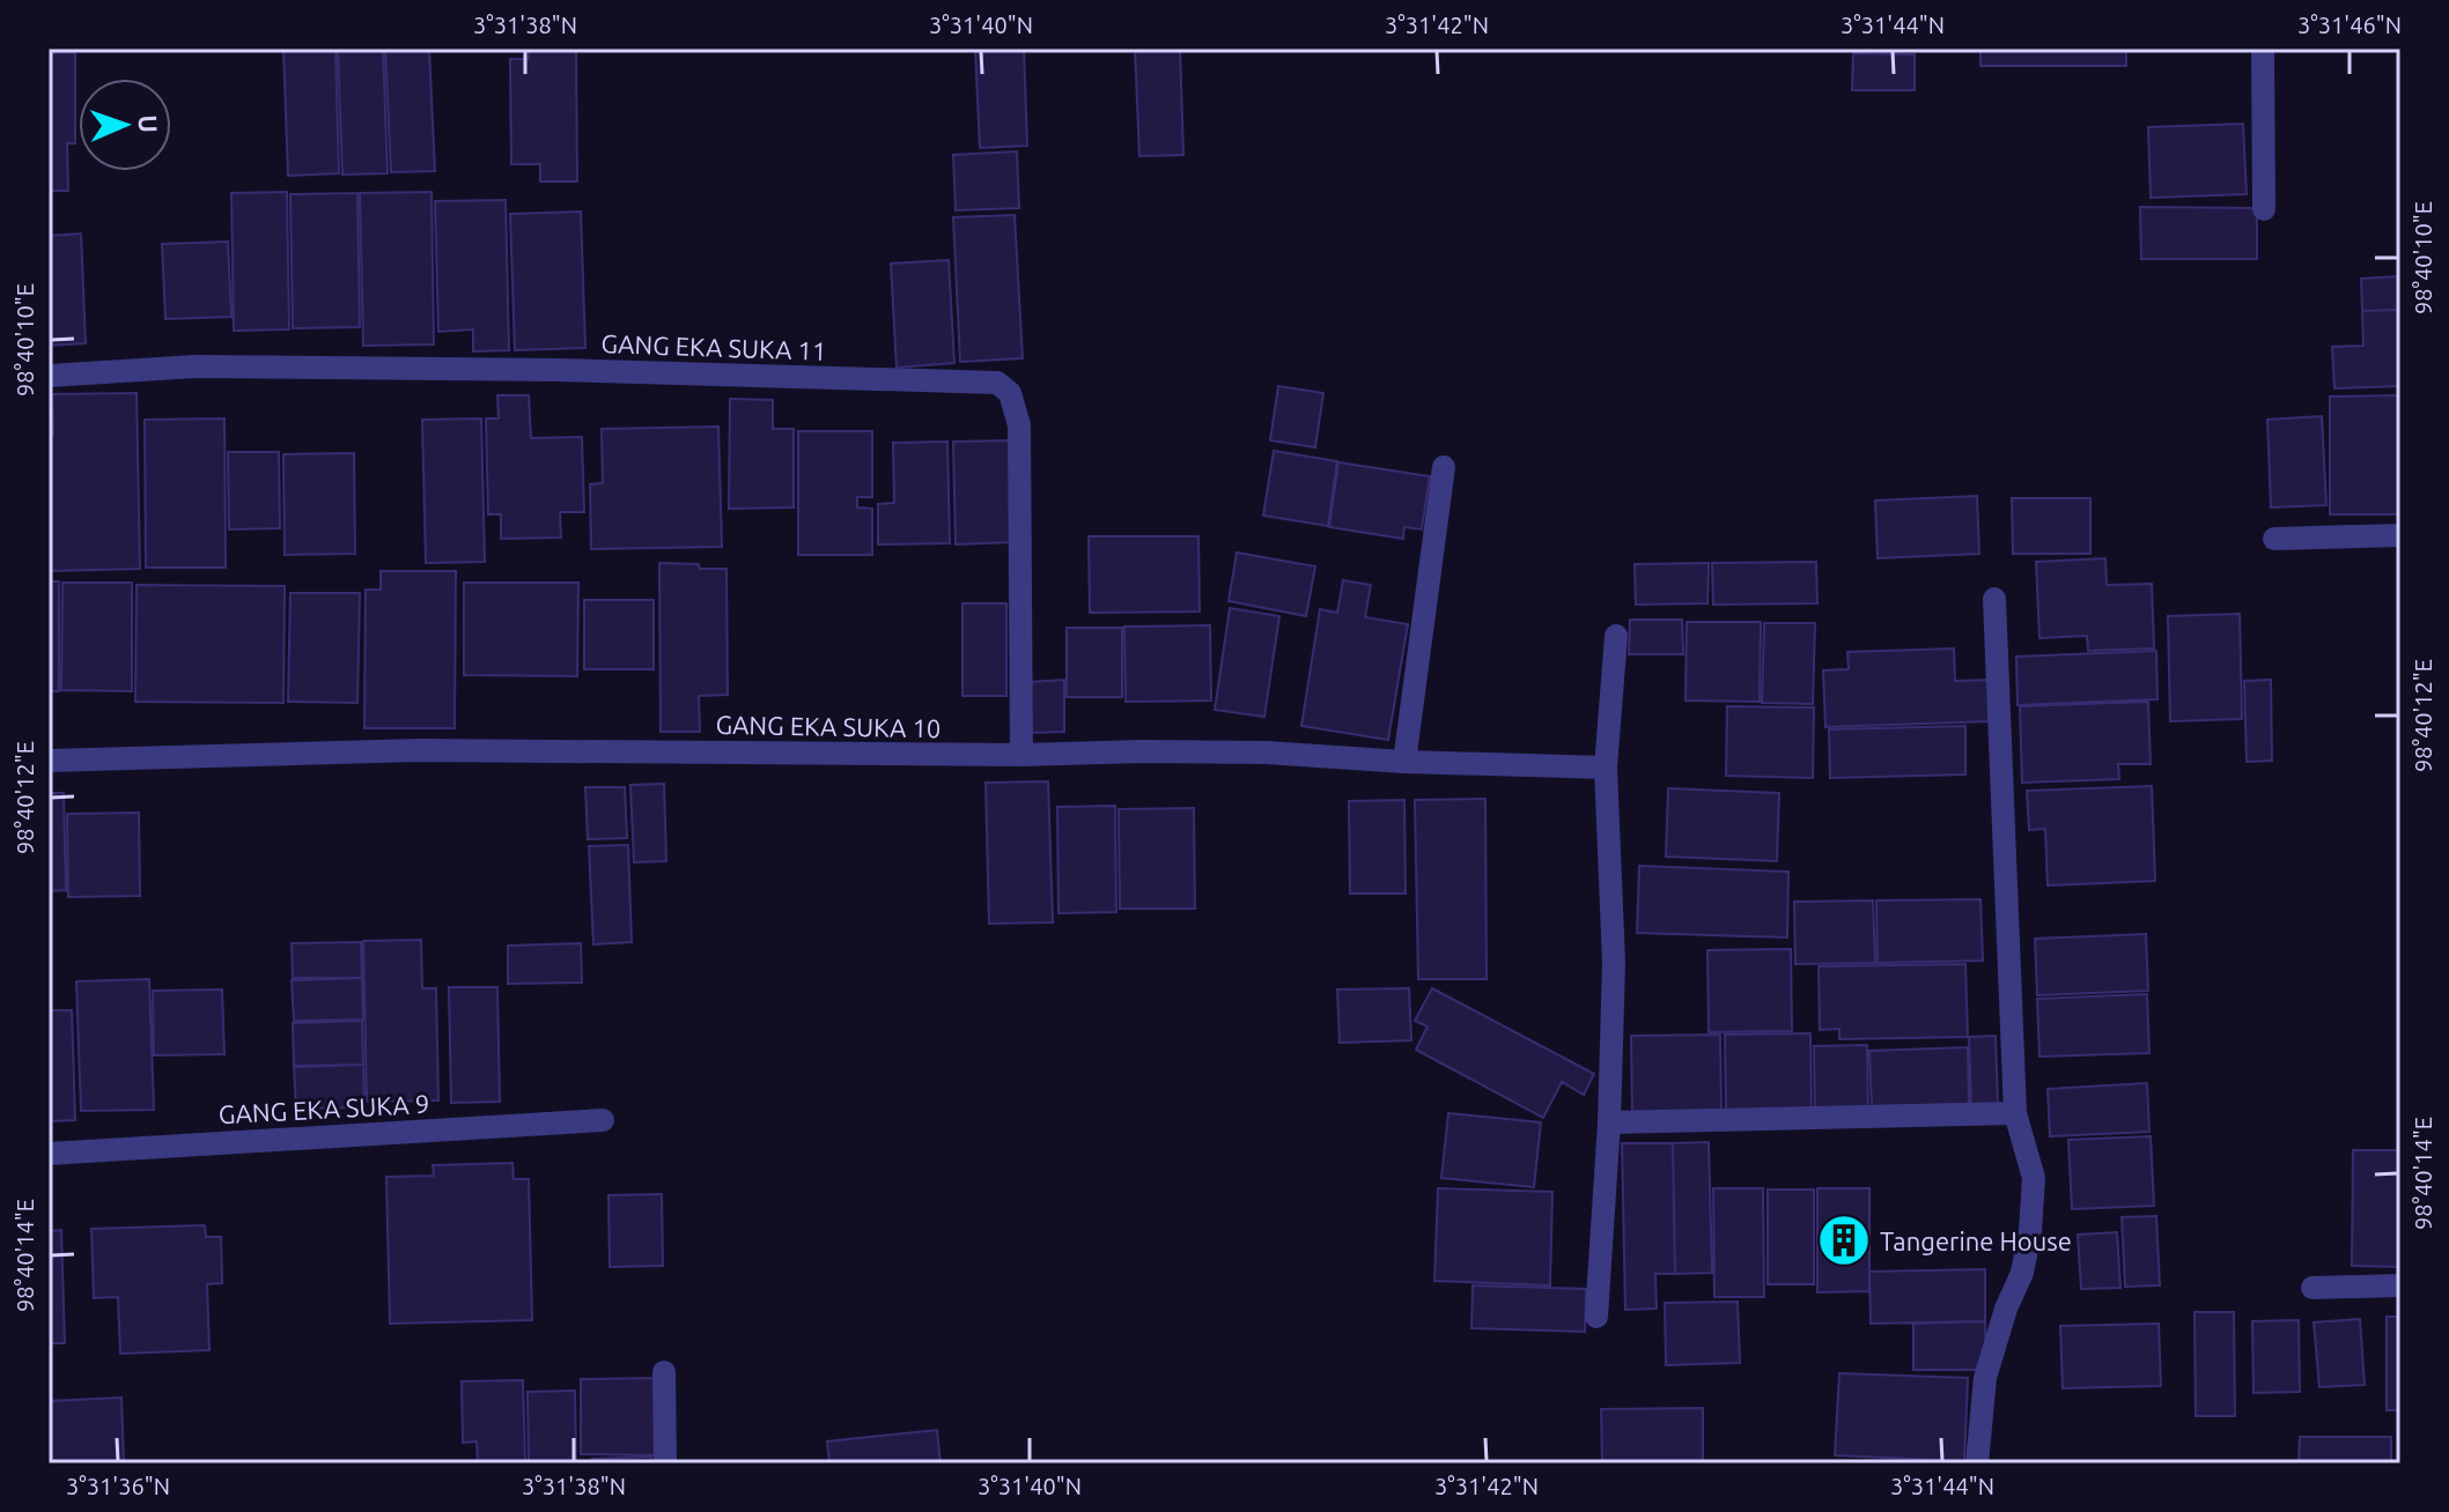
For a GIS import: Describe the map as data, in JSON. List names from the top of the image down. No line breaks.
{"streets":{"street":["GANG EKA SUKA 11","GANG EKA SUKA 10","GANG EKA SUKA 9"]},"crossings":[["GANG EKA SUKA 11","GANG EKA SUKA 10"]],"places":{"building":["Tangerine House"]},"north":"right","coordinates":["3°31'38\"N","3°31'40\"N","3°31'42\"N","3°31'44\"N","3°31'46\"N","98°40'10\"E","98°40'12\"E","98°40'14\"E","3°31'36\"N"]}
